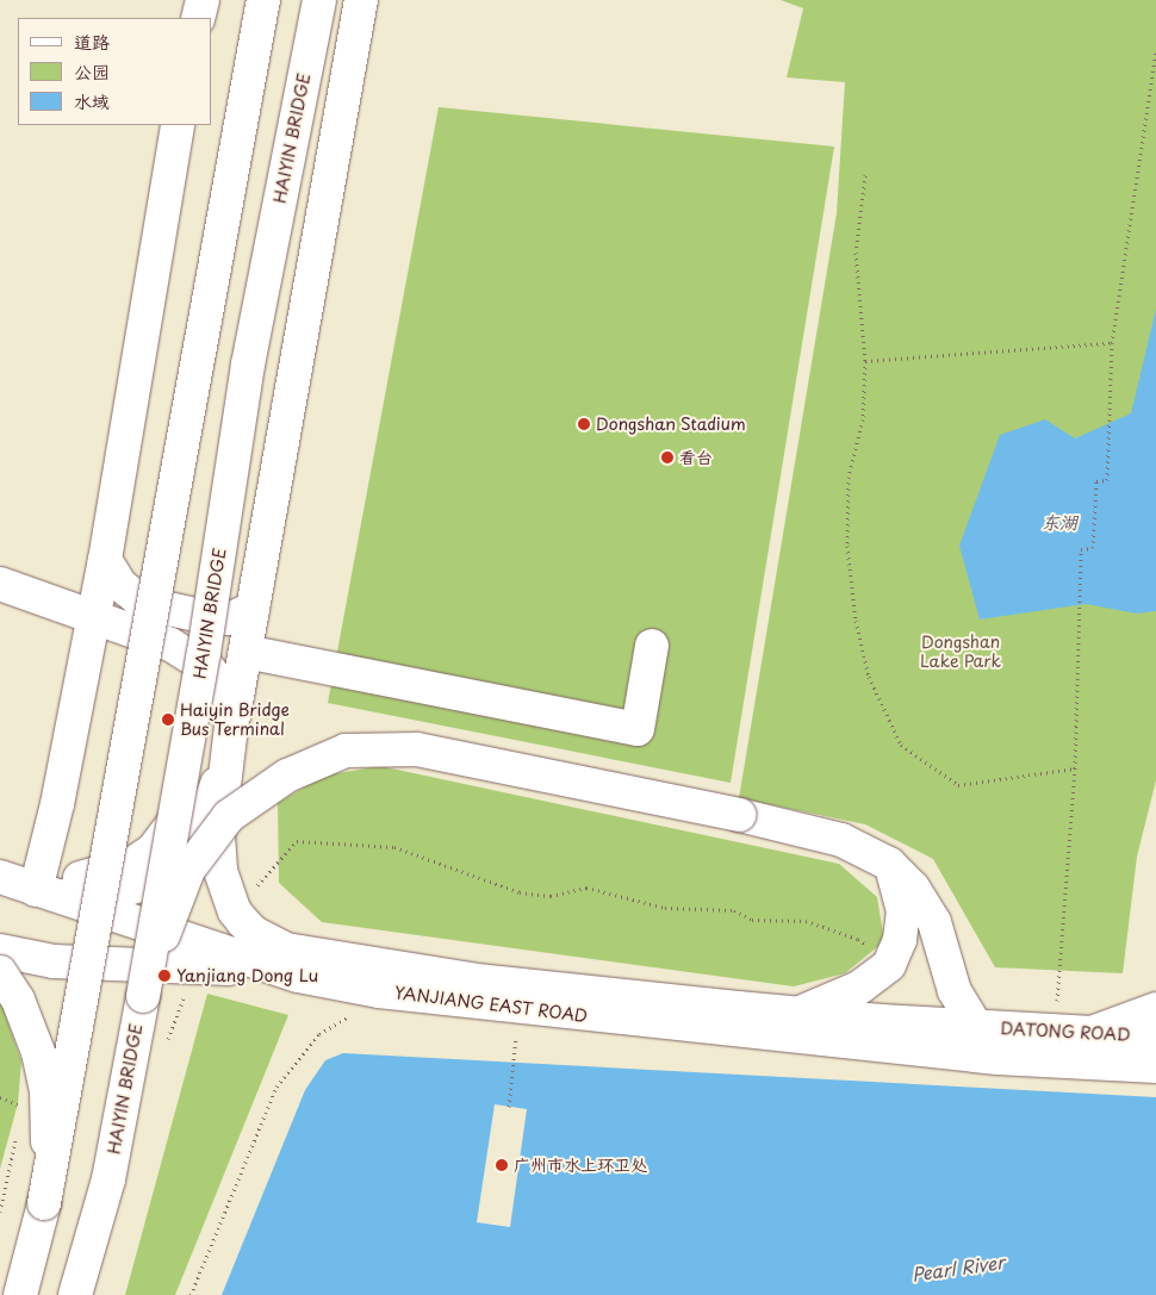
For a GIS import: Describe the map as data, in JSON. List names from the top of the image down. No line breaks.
{"streets":{"main road":["HAIYIN BRIDGE","YANJIANG EAST ROAD","DATONG ROAD"]},"crossings":[["YANJIANG EAST ROAD","DATONG ROAD"]],"water":["东湖","Pearl River"],"parks":["Dongshan Lake Park"],"places":["Dongshan Stadium","看台","Haiyin Bridge Bus Terminal","Yanjiang Dong Lu","广州市水上环卫处"],"legend":["道路","公园","水域"]}
